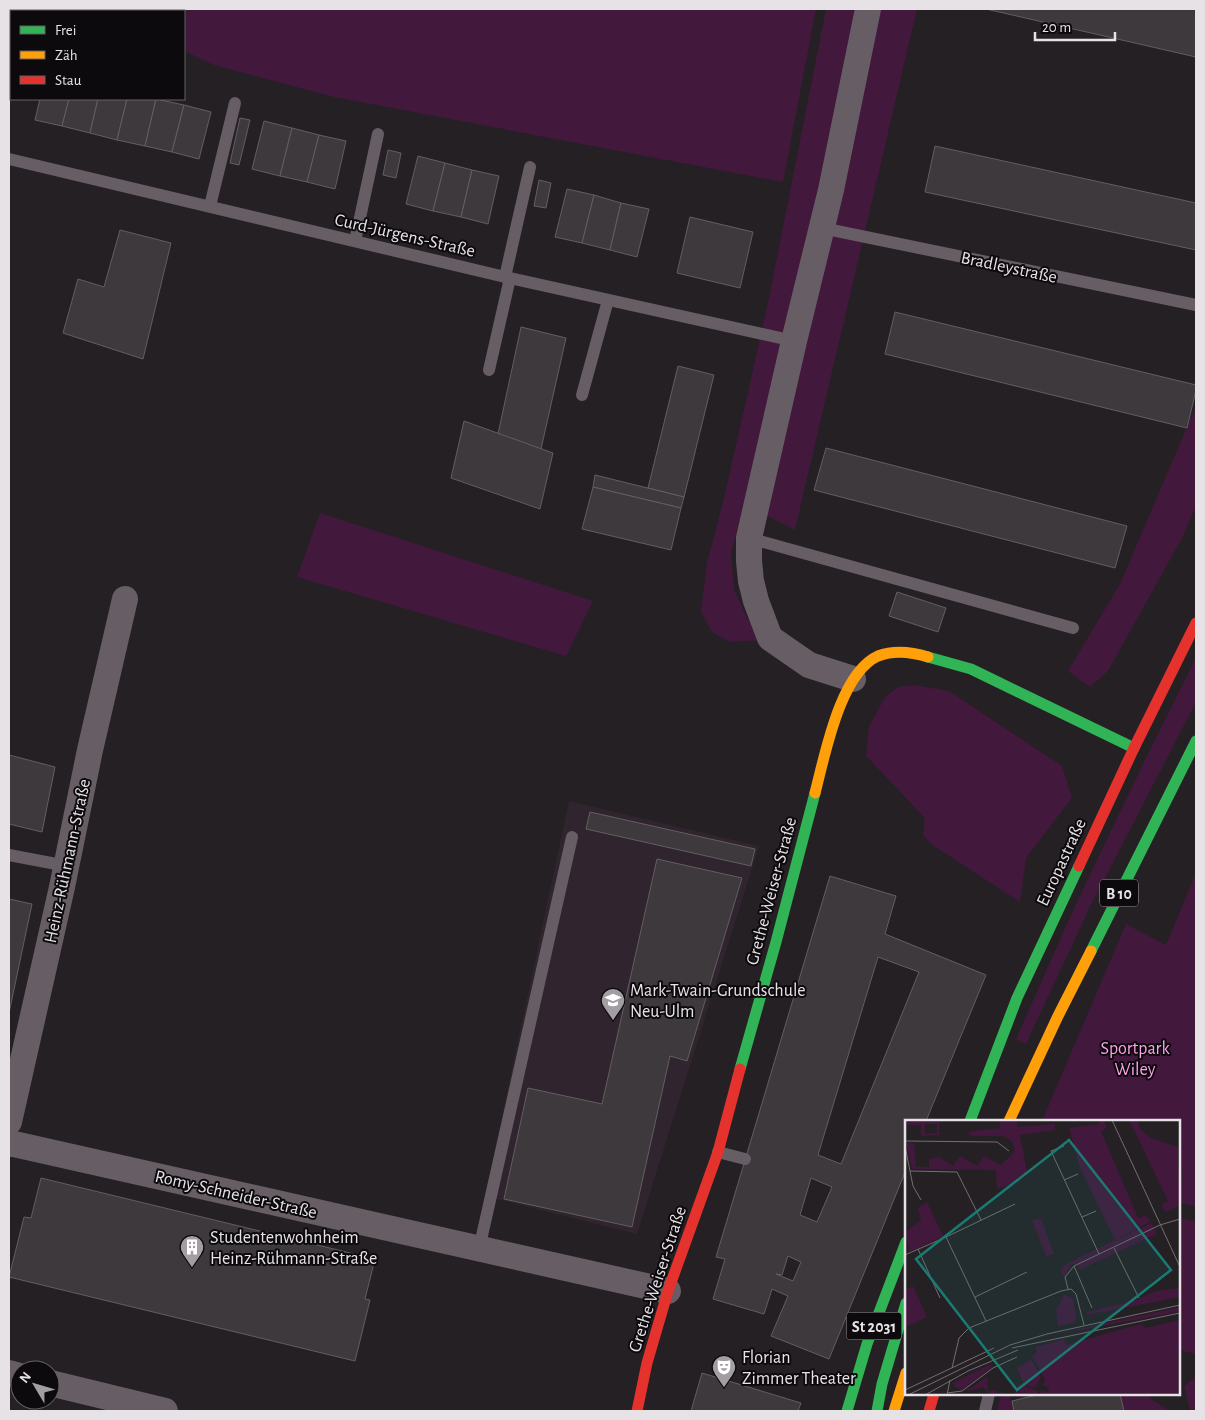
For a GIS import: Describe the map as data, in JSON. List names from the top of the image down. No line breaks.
{"streets":{"main road":["Europastraße","Grethe-Weiser-Straße","B 10","St 2031"],"street":["Heinz-Rühmann-Straße","Romy-Schneider-Straße"],"lane":["Curd-Jürgens-Straße","Bradleystraße"]},"crossings":[["Europastraße","Grethe-Weiser-Straße"],["Grethe-Weiser-Straße","Romy-Schneider-Straße"]],"parks":["Sportpark Wiley"],"places":{"school or university":["Mark-Twain-Grundschule Neu-Ulm"],"building":["Studentenwohnheim Heinz-Rühmann-Straße"],"theatre":["Florian Zimmer Theater"]},"legend":["Frei","Zäh","Stau"],"scale_bar":"20 m","north":"top left"}
